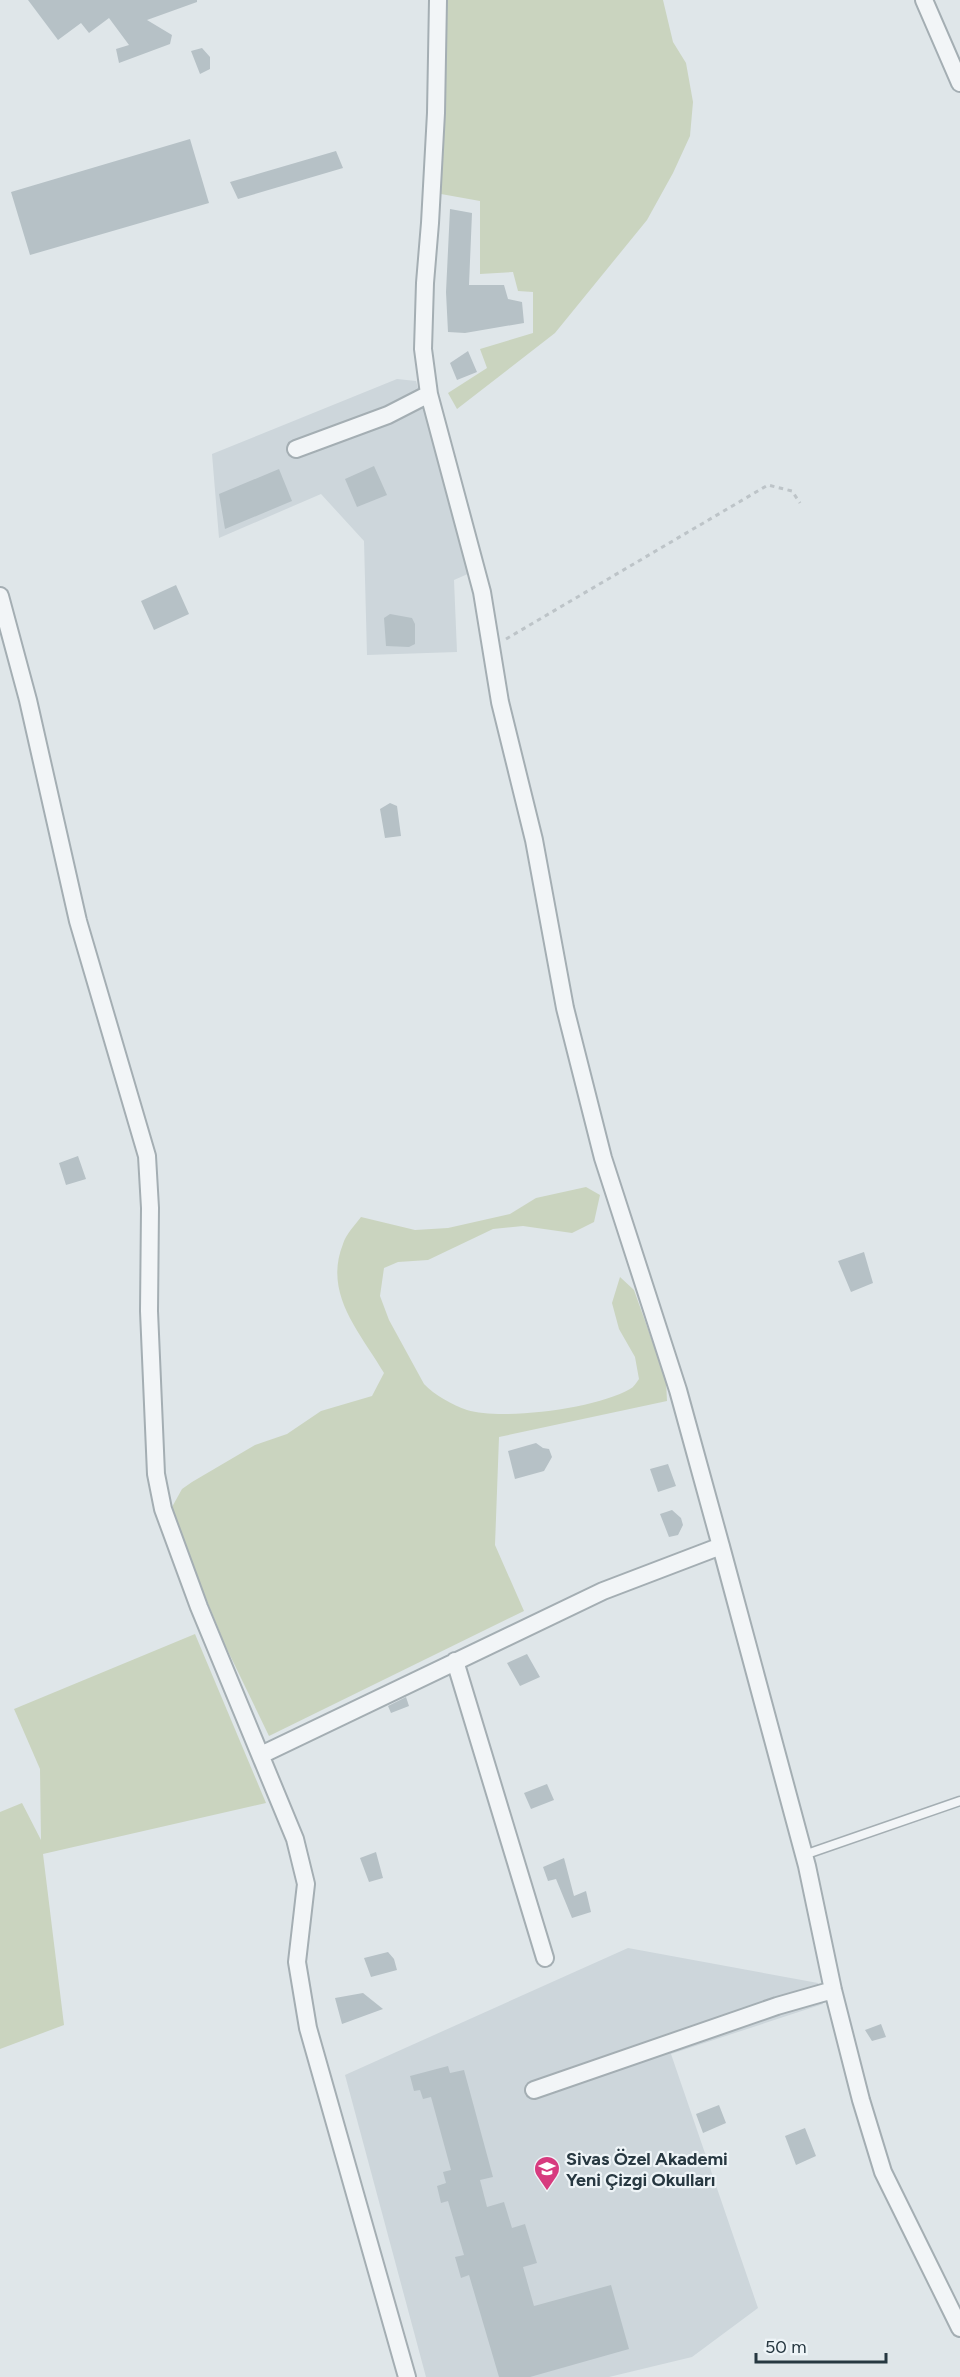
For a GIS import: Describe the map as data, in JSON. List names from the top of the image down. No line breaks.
{"places":{"school or university":["Sivas Özel Akademi Yeni Çizgi Okulları"]},"scale_bar":"50 m"}
